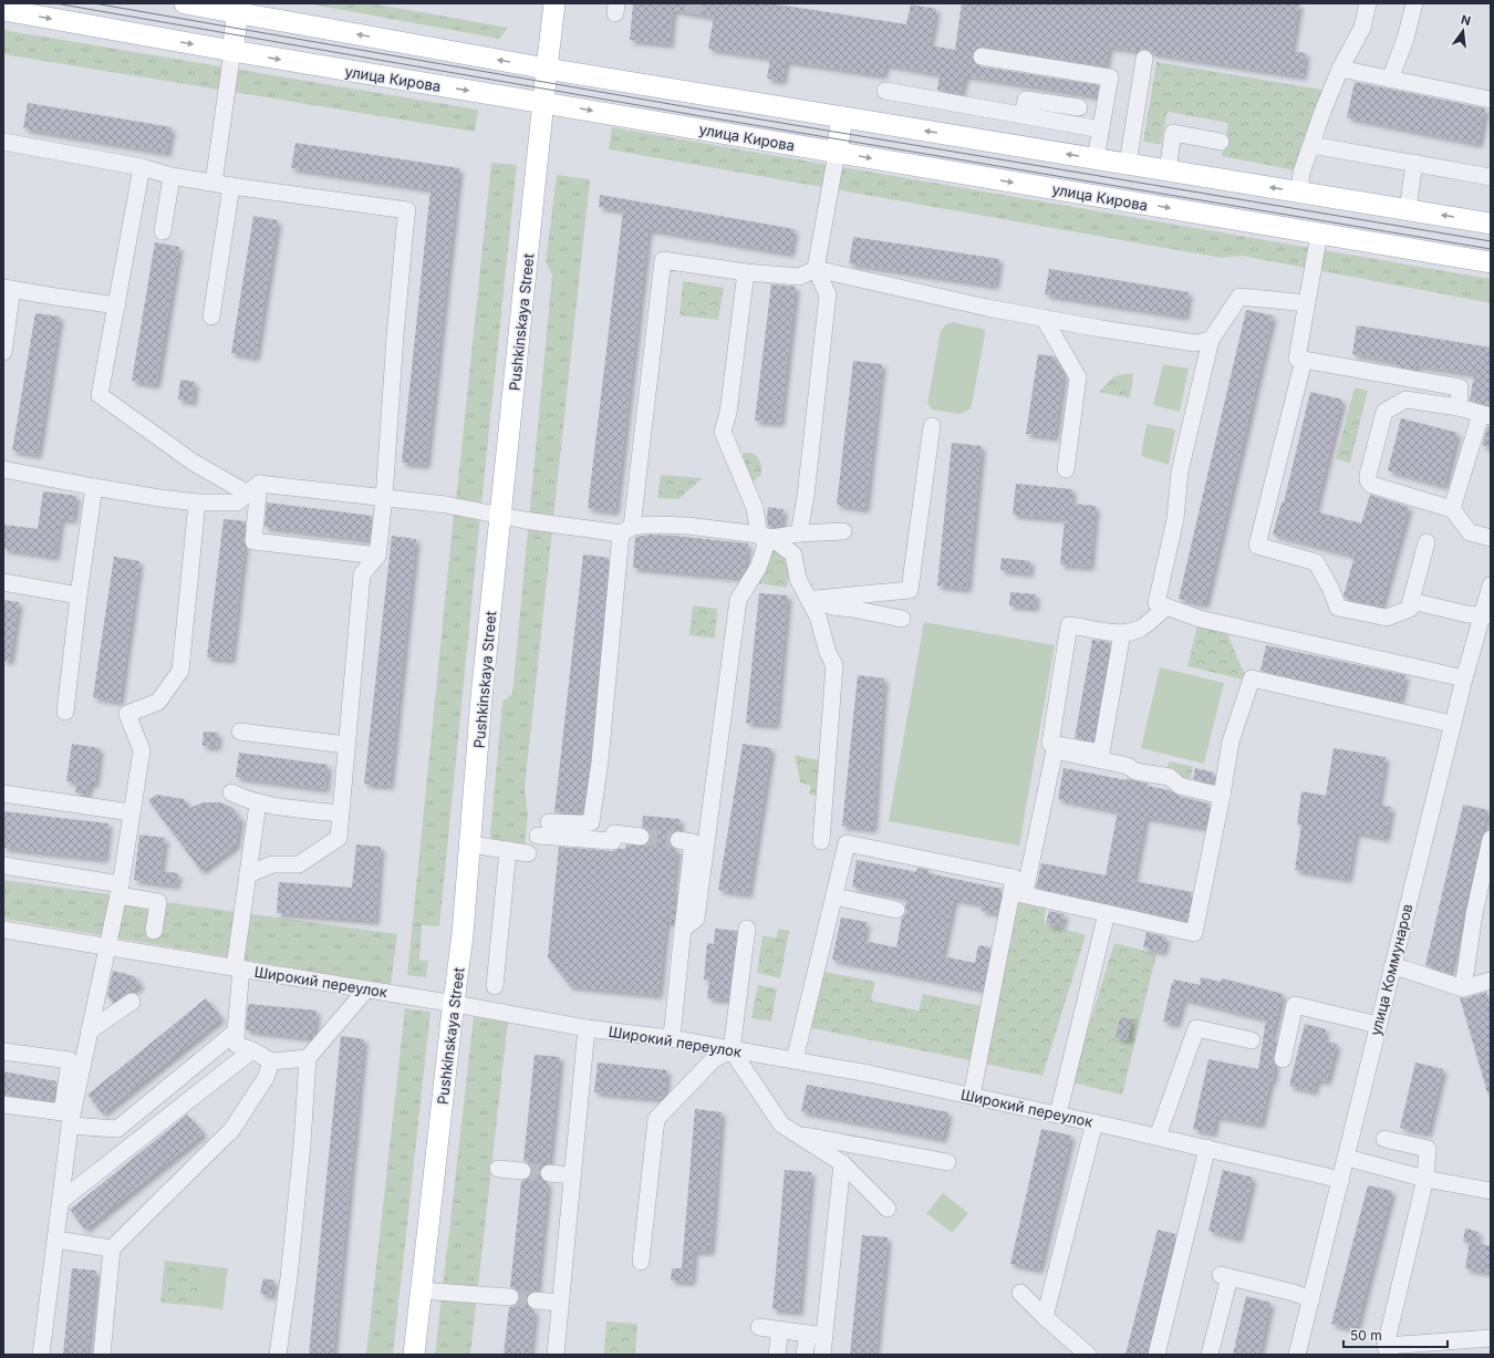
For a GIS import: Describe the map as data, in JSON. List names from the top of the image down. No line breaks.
{"streets":{"main road":["улица Кирова","Pushkinskaya Street"],"street":["улица Коммунаров","Широкий переулок"]},"crossings":[["улица Кирова","Pushkinskaya Street"],["Pushkinskaya Street","Широкий переулок"],["улица Коммунаров","Широкий переулок"]],"scale_bar":"50 m","north":"top"}
